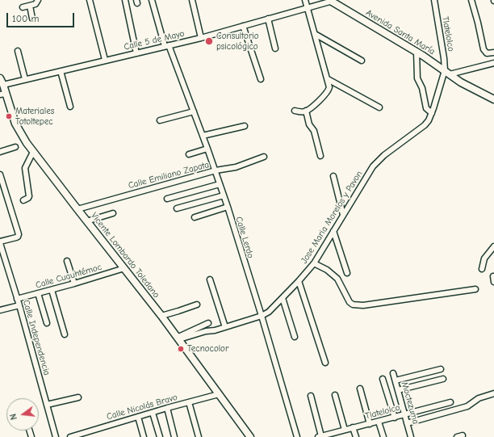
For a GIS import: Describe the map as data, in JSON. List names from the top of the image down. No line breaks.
{"streets":{"main road":["Avenida Santa María","Vicente Lombardo Toledano"],"street":["Tlatelolco","Calle 5 de Mayo","Calle Emiliano Zapata","Jose Maria Morelos y Pavon","Calle Lerdo","Calle Cuauhtémoc","Calle Independencia","Moctezuma","Calle Nicolás Bravo"]},"crossings":[["Avenida Santa María","Tlatelolco"],["Avenida Santa María","Calle 5 de Mayo"],["Avenida Santa María","Jose Maria Morelos y Pavon"],["Tlatelolco","Jose Maria Morelos y Pavon"],["Tlatelolco","Moctezuma"],["Calle 5 de Mayo","Calle Lerdo"],["Calle 5 de Mayo","Vicente Lombardo Toledano"],["Calle Emiliano Zapata","Calle Lerdo"],["Calle Emiliano Zapata","Vicente Lombardo Toledano"],["Jose Maria Morelos y Pavon","Calle Lerdo"],["Jose Maria Morelos y Pavon","Vicente Lombardo Toledano"],["Vicente Lombardo Toledano","Calle Cuauhtémoc"],["Vicente Lombardo Toledano","Calle Nicolás Bravo"],["Calle Cuauhtémoc","Calle Independencia"]],"places":["Consultorio psicológico","Materiales Totoltepec","Tecnocolor"],"scale_bar":"100 m","north":"left"}
